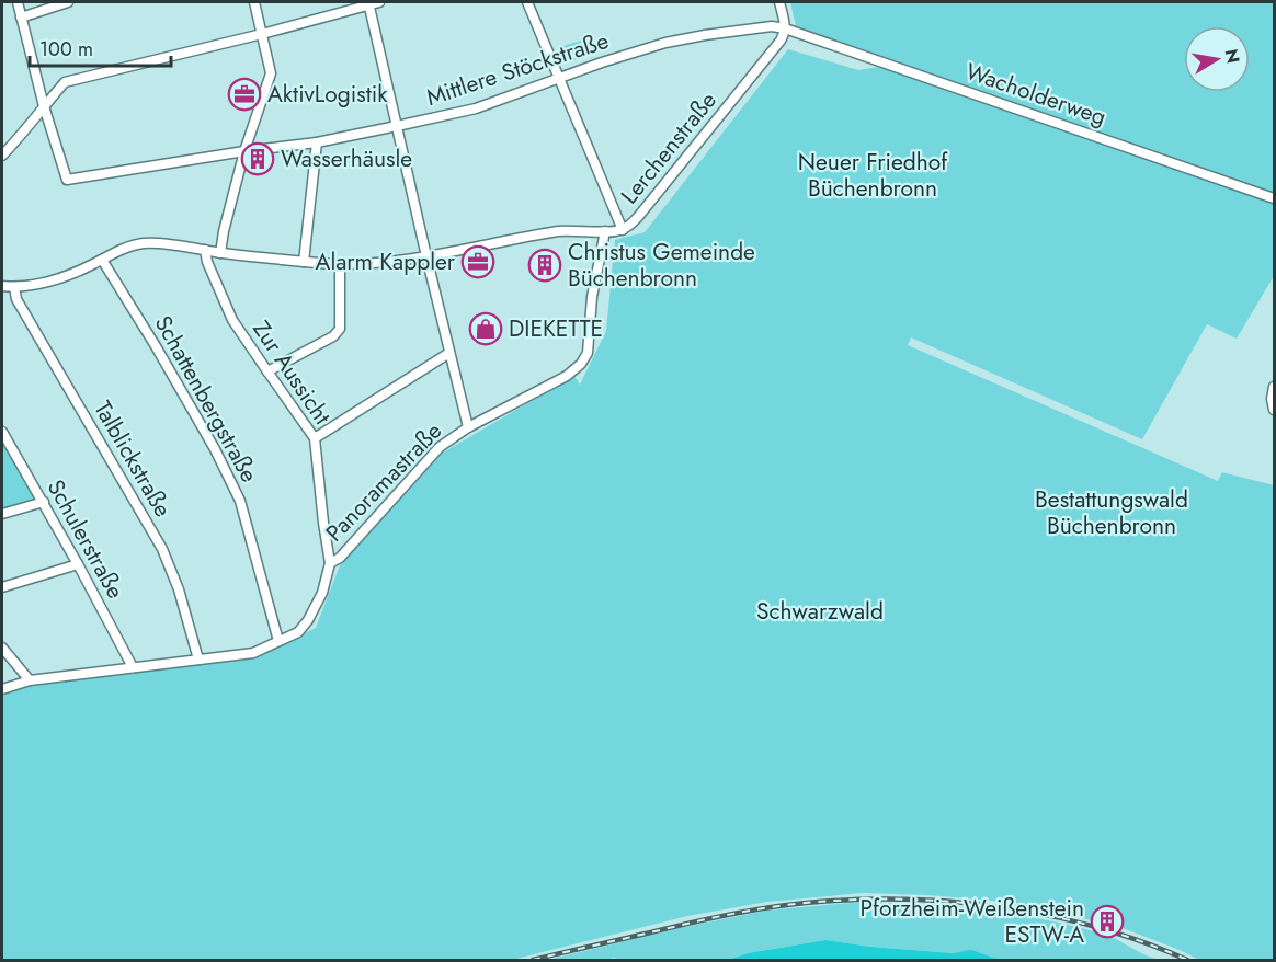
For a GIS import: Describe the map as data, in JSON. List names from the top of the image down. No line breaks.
{"streets":{"street":["Mittlere Stöckstraße","Wacholderweg","Lerchenstraße","Zur Aussicht","Schattenbergstraße","Talblickstraße","Panoramastraße","Schulerstraße"]},"crossings":[["Mittlere Stöckstraße","Wacholderweg"],["Mittlere Stöckstraße","Lerchenstraße"],["Wacholderweg","Lerchenstraße"],["Lerchenstraße","Zur Aussicht"],["Lerchenstraße","Schattenbergstraße"],["Lerchenstraße","Talblickstraße"],["Lerchenstraße","Panoramastraße"],["Zur Aussicht","Panoramastraße"],["Schattenbergstraße","Panoramastraße"],["Talblickstraße","Panoramastraße"],["Panoramastraße","Schulerstraße"]],"parks":["Neuer Friedhof Büchenbronn","Bestattungswald Büchenbronn","Schwarzwald"],"places":{"office":["AktivLogistik","Alarm Kappler"],"building":["Wasserhäusle","Christus Gemeinde Büchenbronn","Pforzheim-Weißenstein ESTW-A"],"shop":["DIEKETTE"]},"scale_bar":"100 m","north":"right"}
